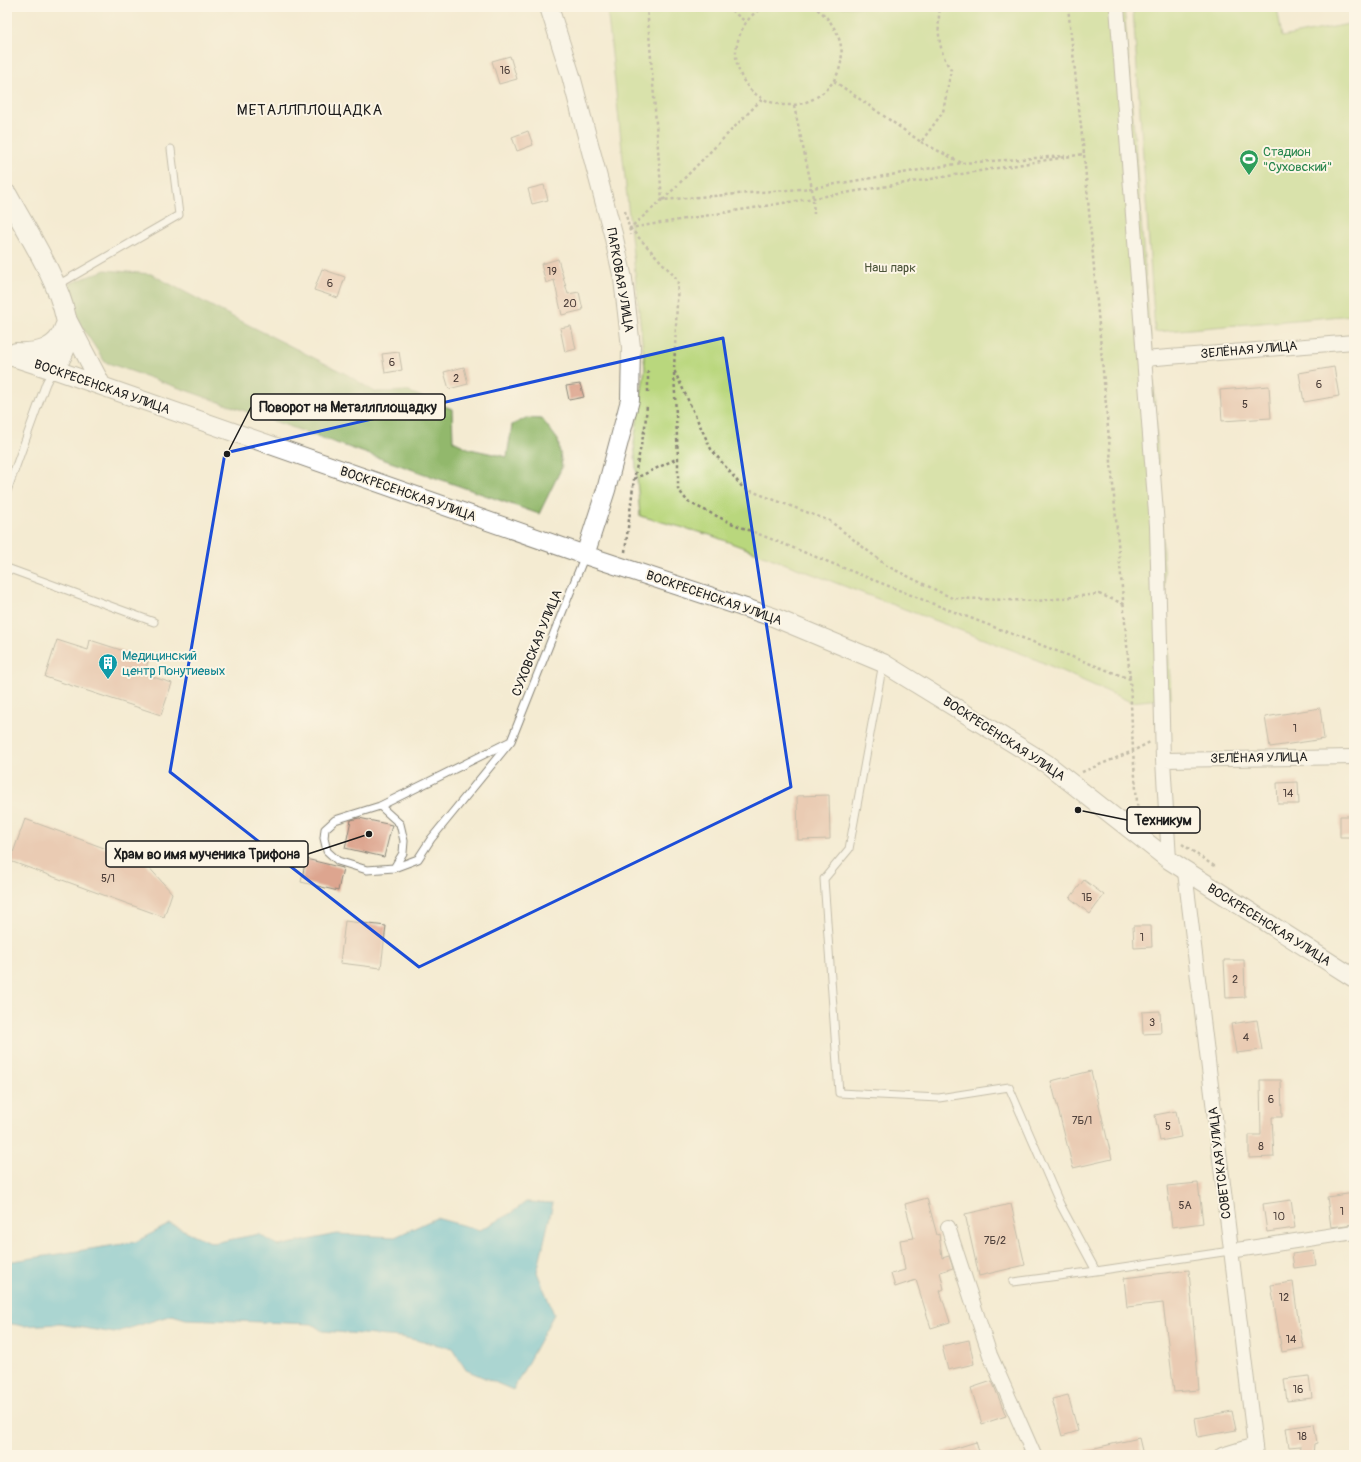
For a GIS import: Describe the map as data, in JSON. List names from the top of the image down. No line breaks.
{"streets":{"main road":["ВОСКРЕСЕНСКАЯ УЛИЦА"],"street":["ПАРКОВАЯ УЛИЦА","ЗЕЛЁНАЯ УЛИЦА","СОВЕТСКАЯ УЛИЦА"],"lane":["СУХОВСКАЯ УЛИЦА"]},"crossings":[["ПАРКОВАЯ УЛИЦА","ВОСКРЕСЕНСКАЯ УЛИЦА"],["ПАРКОВАЯ УЛИЦА","СУХОВСКАЯ УЛИЦА"],["ВОСКРЕСЕНСКАЯ УЛИЦА","СУХОВСКАЯ УЛИЦА"],["ВОСКРЕСЕНСКАЯ УЛИЦА","СОВЕТСКАЯ УЛИЦА"]],"districts":["МЕТАЛЛПЛОЩАДКА"],"parks":["Наш парк"],"places":{"sports":["Стадион \"Суховский\""],"other":["Поворот на Металлплощадку","Техникум","Храм во имя мученика Трифона"],"building":["Медицинский центр Понутиевых"]},"house_numbers":["16","19","6","20","6","2","6","5","1","14","5/1","1Б","1","2","3","4","6","7Б/1","5","8","5А","1","10","7Б/2","12","14","16","18"]}
